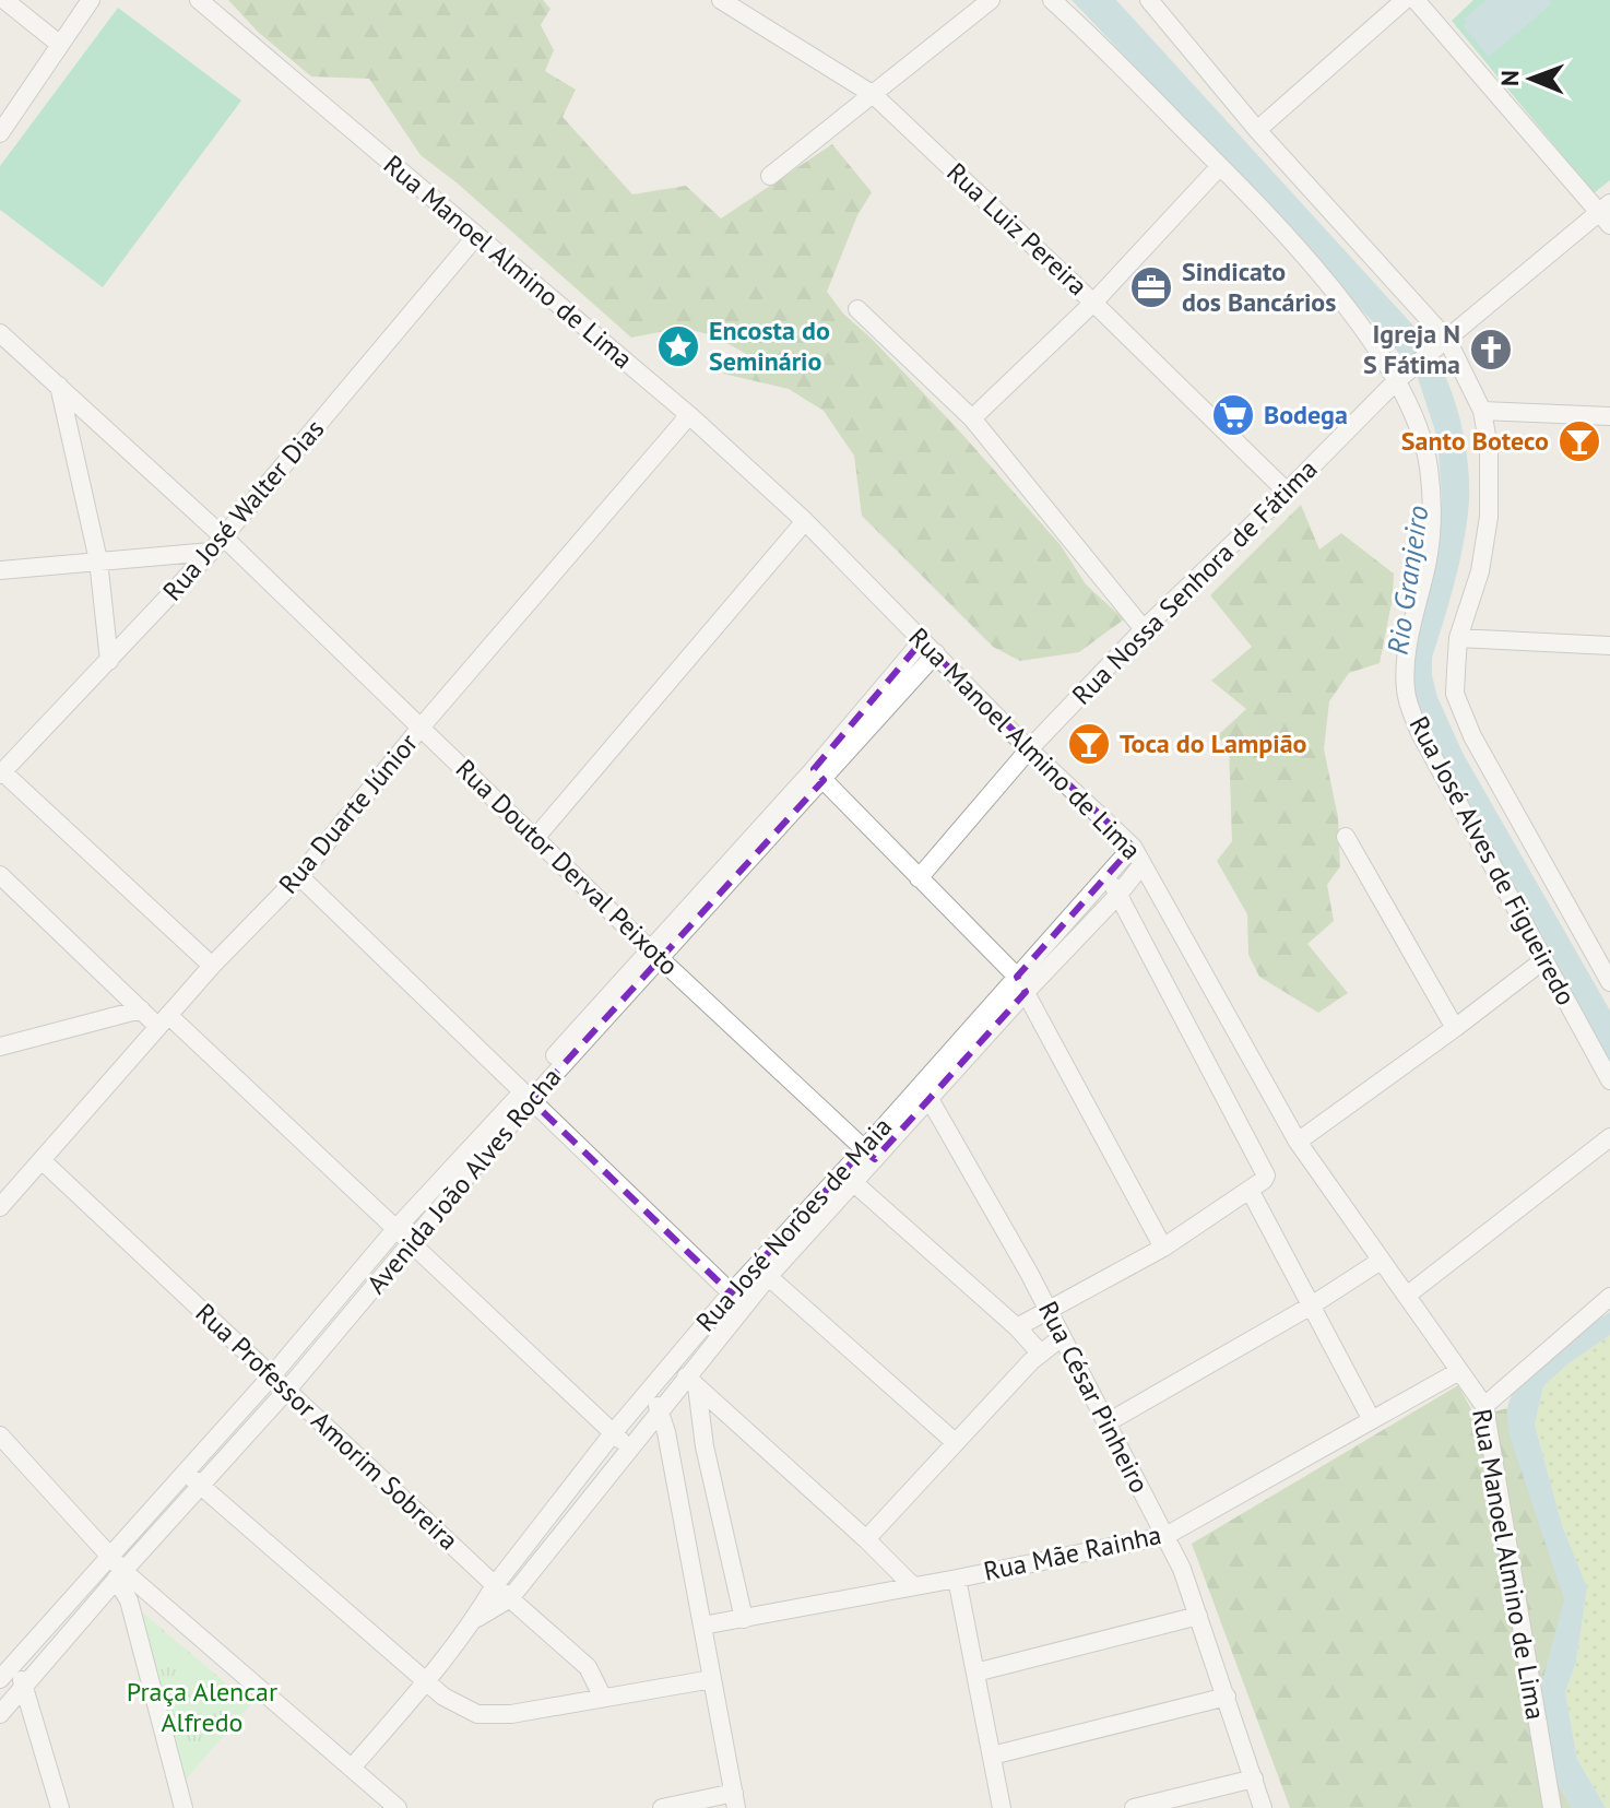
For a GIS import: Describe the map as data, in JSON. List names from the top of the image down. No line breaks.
{"streets":{"street":["Rua Luiz Pereira","Rua Manoel Almino de Lima","Rua José Walter Dias","Rua Nossa Senhora de Fátima","Rua Duarte Júnior","Rua José Alves de Figueiredo","Rua Doutor Derval Peixoto","Avenida João Alves Rocha","Rua José Norões de Maia","Rua César Pinheiro","Rua Professor Amorim Sobreira","Rua Mãe Rainha"]},"crossings":[["Rua Luiz Pereira","Rua Nossa Senhora de Fátima"],["Rua Manoel Almino de Lima","Rua José Walter Dias"],["Rua Manoel Almino de Lima","Rua Nossa Senhora de Fátima"],["Rua Manoel Almino de Lima","Rua Duarte Júnior"],["Rua Manoel Almino de Lima","Avenida João Alves Rocha"],["Rua Manoel Almino de Lima","Rua José Norões de Maia"],["Rua Manoel Almino de Lima","Rua Mãe Rainha"],["Rua José Walter Dias","Rua Doutor Derval Peixoto"],["Rua Nossa Senhora de Fátima","Rua José Alves de Figueiredo"],["Rua Duarte Júnior","Rua Doutor Derval Peixoto"],["Rua Duarte Júnior","Rua Professor Amorim Sobreira"],["Rua Doutor Derval Peixoto","Avenida João Alves Rocha"],["Rua Doutor Derval Peixoto","Rua José Norões de Maia"],["Avenida João Alves Rocha","Rua Professor Amorim Sobreira"],["Rua José Norões de Maia","Rua César Pinheiro"],["Rua José Norões de Maia","Rua Professor Amorim Sobreira"],["Rua César Pinheiro","Rua Mãe Rainha"]],"water":["Rio Granjeiro"],"parks":["Praça Alencar Alfredo"],"places":{"office":["Sindicato dos Bancários"],"place":["Encosta do Seminário"],"church":["Igreja N S Fátima"],"supermarket":["Bodega"],"bar":["Santo Boteco","Toca do Lampião"]},"north":"left"}
